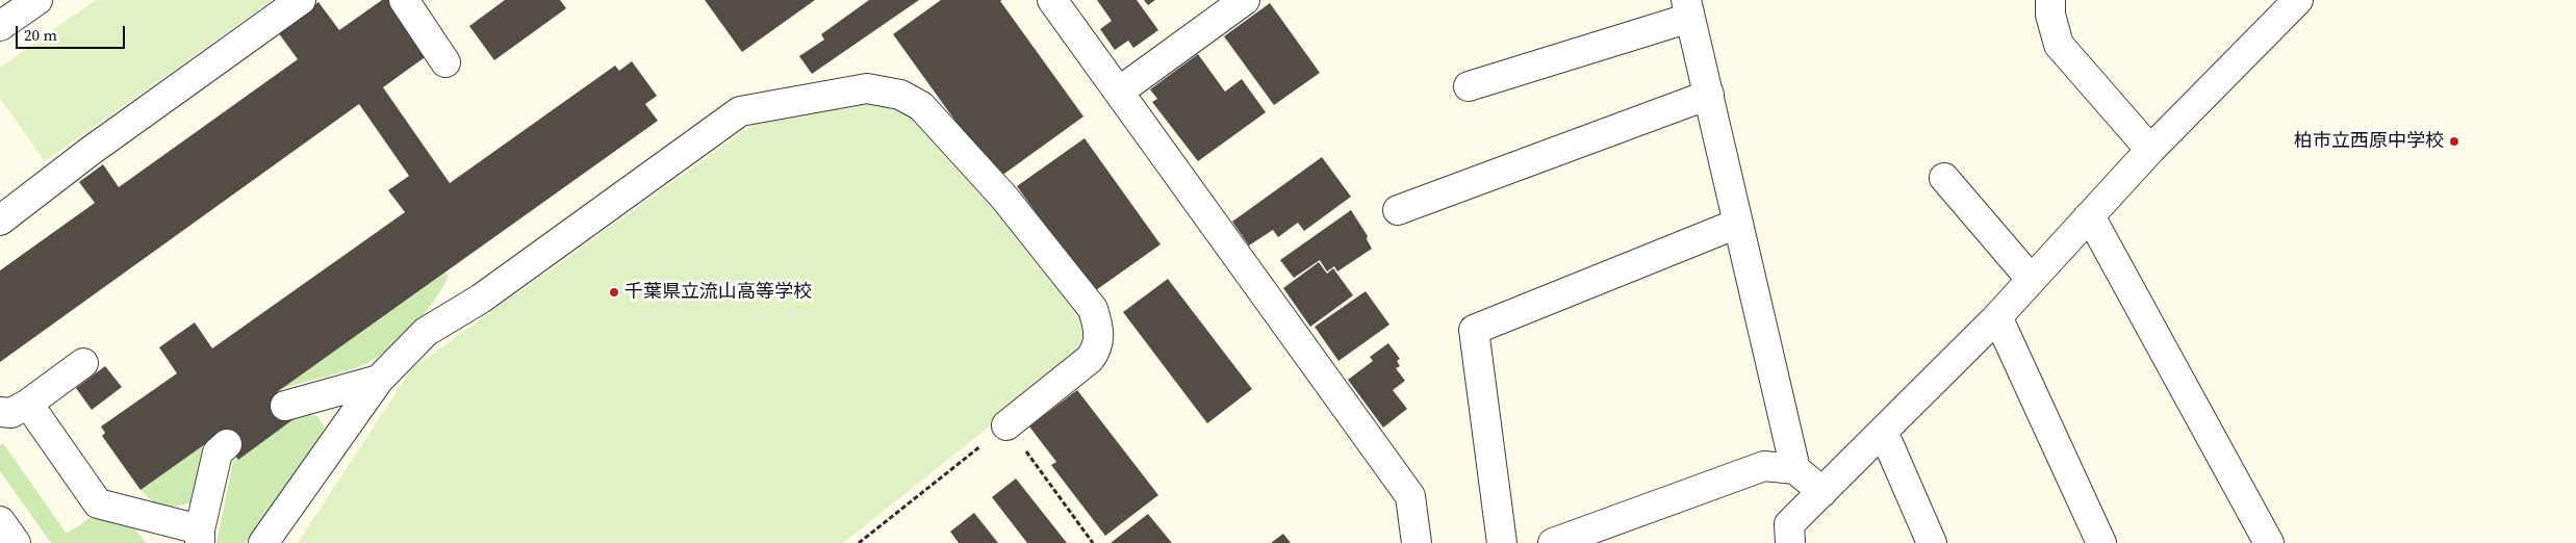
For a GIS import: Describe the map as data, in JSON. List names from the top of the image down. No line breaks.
{"places":["柏市立西原中学校","千葉県立流山高等学校"],"scale_bar":"20 m"}
